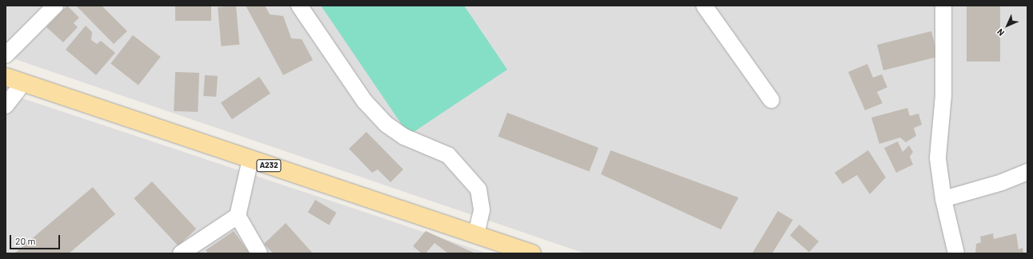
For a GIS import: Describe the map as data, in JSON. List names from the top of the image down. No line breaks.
{"streets":{"main road":["A232"]},"scale_bar":"20 m","north":"bottom left"}
